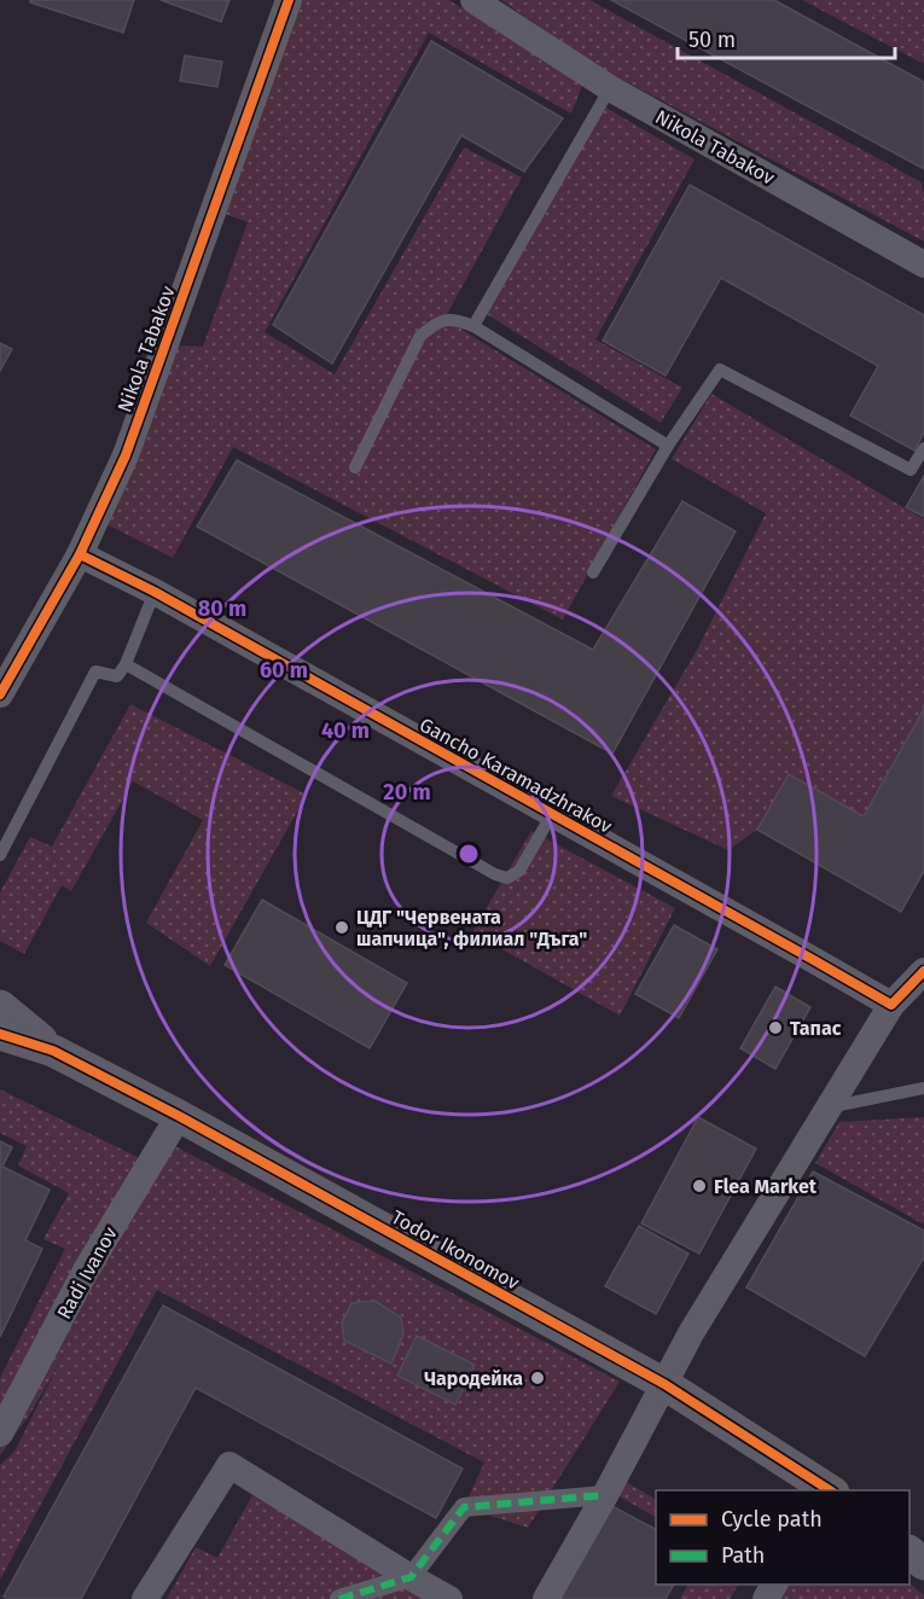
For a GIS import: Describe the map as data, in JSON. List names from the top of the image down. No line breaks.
{"streets":{"street":["Nikola Tabakov","Gancho Karamadzhrakov","Todor Ikonomov","Radi Ivanov"]},"crossings":[["Nikola Tabakov","Gancho Karamadzhrakov"],["Todor Ikonomov","Radi Ivanov"]],"places":["ЦДГ \"Червената шапчица\", филиал \"Дъга\"","Тапас","Flea Market","Чародейка"],"legend":["Cycle path","Path"],"scale_bar":"50 m","rings":["80 m","60 m","40 m","20 m"]}
